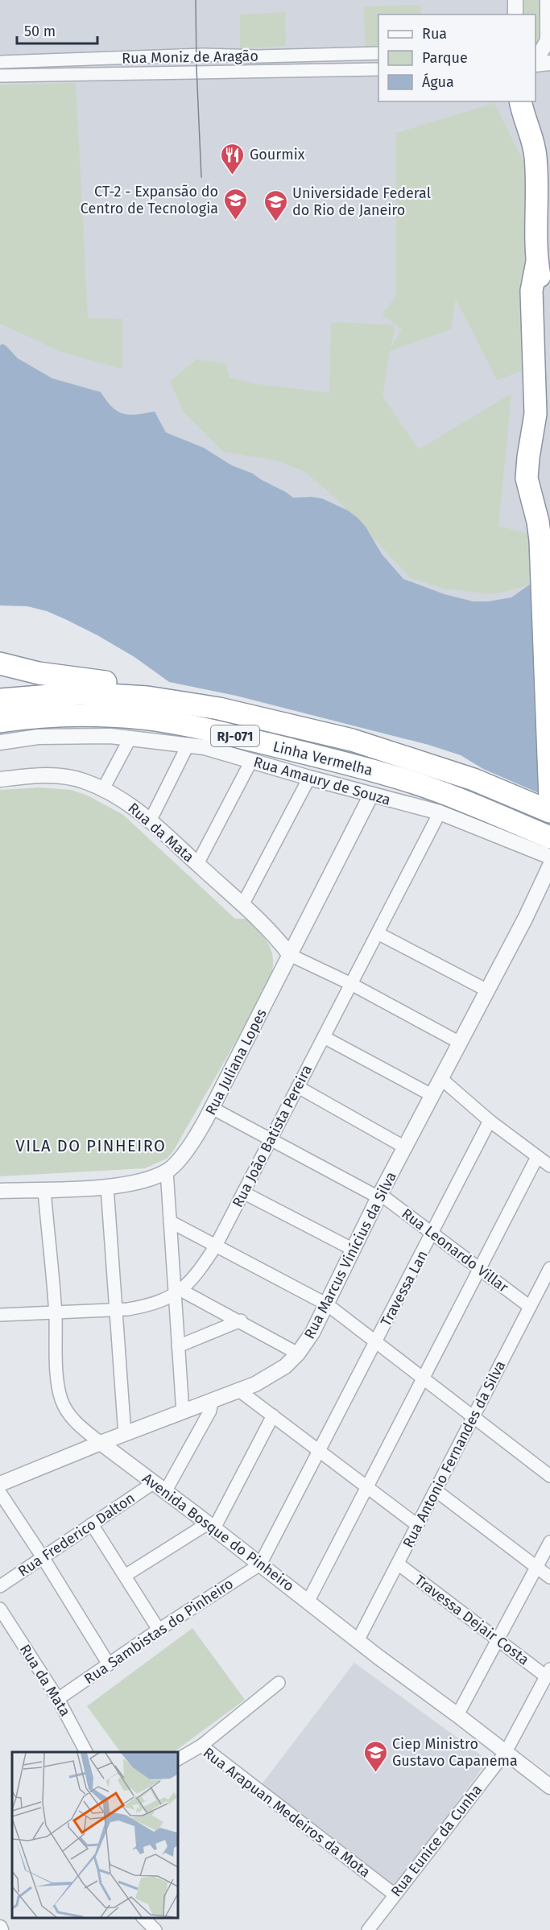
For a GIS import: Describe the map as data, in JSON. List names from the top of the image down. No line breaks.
{"streets":{"highway":["RJ-071","Linha Vermelha"],"street":["Rua Moniz de Aragão","Rua Amaury de Souza","Rua da Mata","Rua Juliana Lopes","Rua João Batista Pereira","Rua Leonardo Villar","Rua Marcus Vinícius da Silva","Travessa Lan","Rua Antonio Fernandes da Silva","Avenida Bosque do Pinheiro","Rua Frederico Dalton","Travessa Dejair Costa","Rua Sambistas do Pinheiro","Rua Arapuan Medeiros da Mota","Rua Eunice da Cunha"]},"crossings":[["Rua Amaury de Souza","Rua Juliana Lopes"],["Rua Amaury de Souza","Rua João Batista Pereira"],["Rua da Mata","Rua Juliana Lopes"],["Rua da Mata","Rua Sambistas do Pinheiro"],["Rua Juliana Lopes","Rua Leonardo Villar"],["Rua Juliana Lopes","Avenida Bosque do Pinheiro"],["Rua João Batista Pereira","Rua Leonardo Villar"],["Rua João Batista Pereira","Avenida Bosque do Pinheiro"],["Rua Leonardo Villar","Rua Marcus Vinícius da Silva"],["Rua Leonardo Villar","Travessa Lan"],["Rua Leonardo Villar","Rua Antonio Fernandes da Silva"],["Rua Marcus Vinícius da Silva","Avenida Bosque do Pinheiro"],["Travessa Lan","Avenida Bosque do Pinheiro"],["Travessa Lan","Rua Sambistas do Pinheiro"],["Rua Antonio Fernandes da Silva","Avenida Bosque do Pinheiro"],["Rua Antonio Fernandes da Silva","Travessa Dejair Costa"],["Avenida Bosque do Pinheiro","Rua Frederico Dalton"],["Avenida Bosque do Pinheiro","Rua Sambistas do Pinheiro"],["Avenida Bosque do Pinheiro","Rua Eunice da Cunha"],["Travessa Dejair Costa","Rua Eunice da Cunha"],["Rua Arapuan Medeiros da Mota","Rua Eunice da Cunha"]],"districts":["VILA DO PINHEIRO"],"places":{"restaurant":["Gourmix"],"school or university":["CT-2 - Expansão do Centro de Tecnologia","Universidade Federal do Rio de Janeiro","Ciep Ministro Gustavo Capanema"]},"legend":["Rua","Parque","Água"],"scale_bar":"50 m"}
